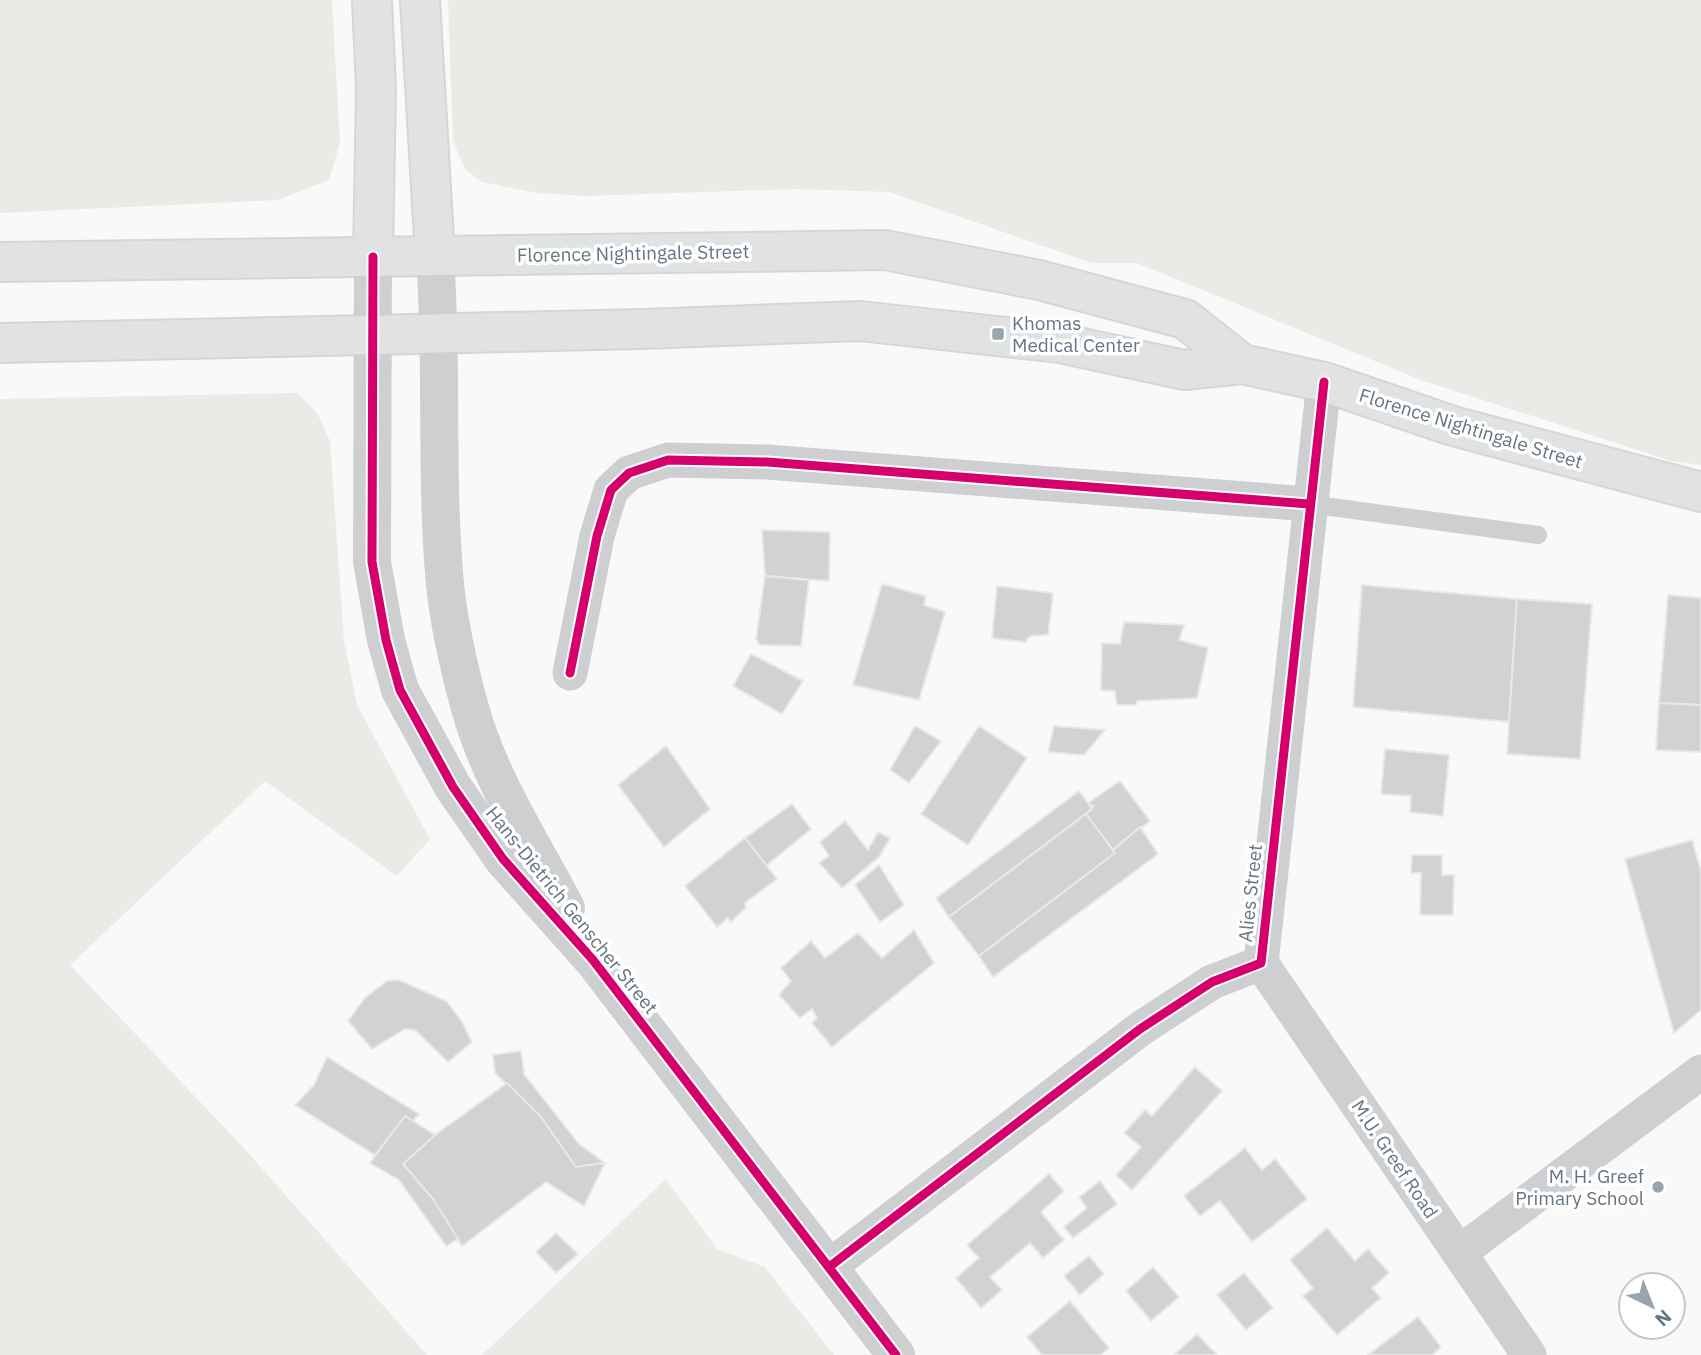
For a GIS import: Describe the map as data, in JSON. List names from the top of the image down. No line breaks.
{"streets":{"main road":["Florence Nightingale Street"],"street":["Alies Street","Hans-Dietrich Genscher Street","M.U. Greef Road"]},"crossings":[["Florence Nightingale Street","Alies Street"],["Florence Nightingale Street","Hans-Dietrich Genscher Street"],["Alies Street","Hans-Dietrich Genscher Street"],["Alies Street","M.U. Greef Road"]],"places":{"transit":["Khomas Medical Center"],"other":["M. H. Greef Primary School"]},"north":"bottom right"}
